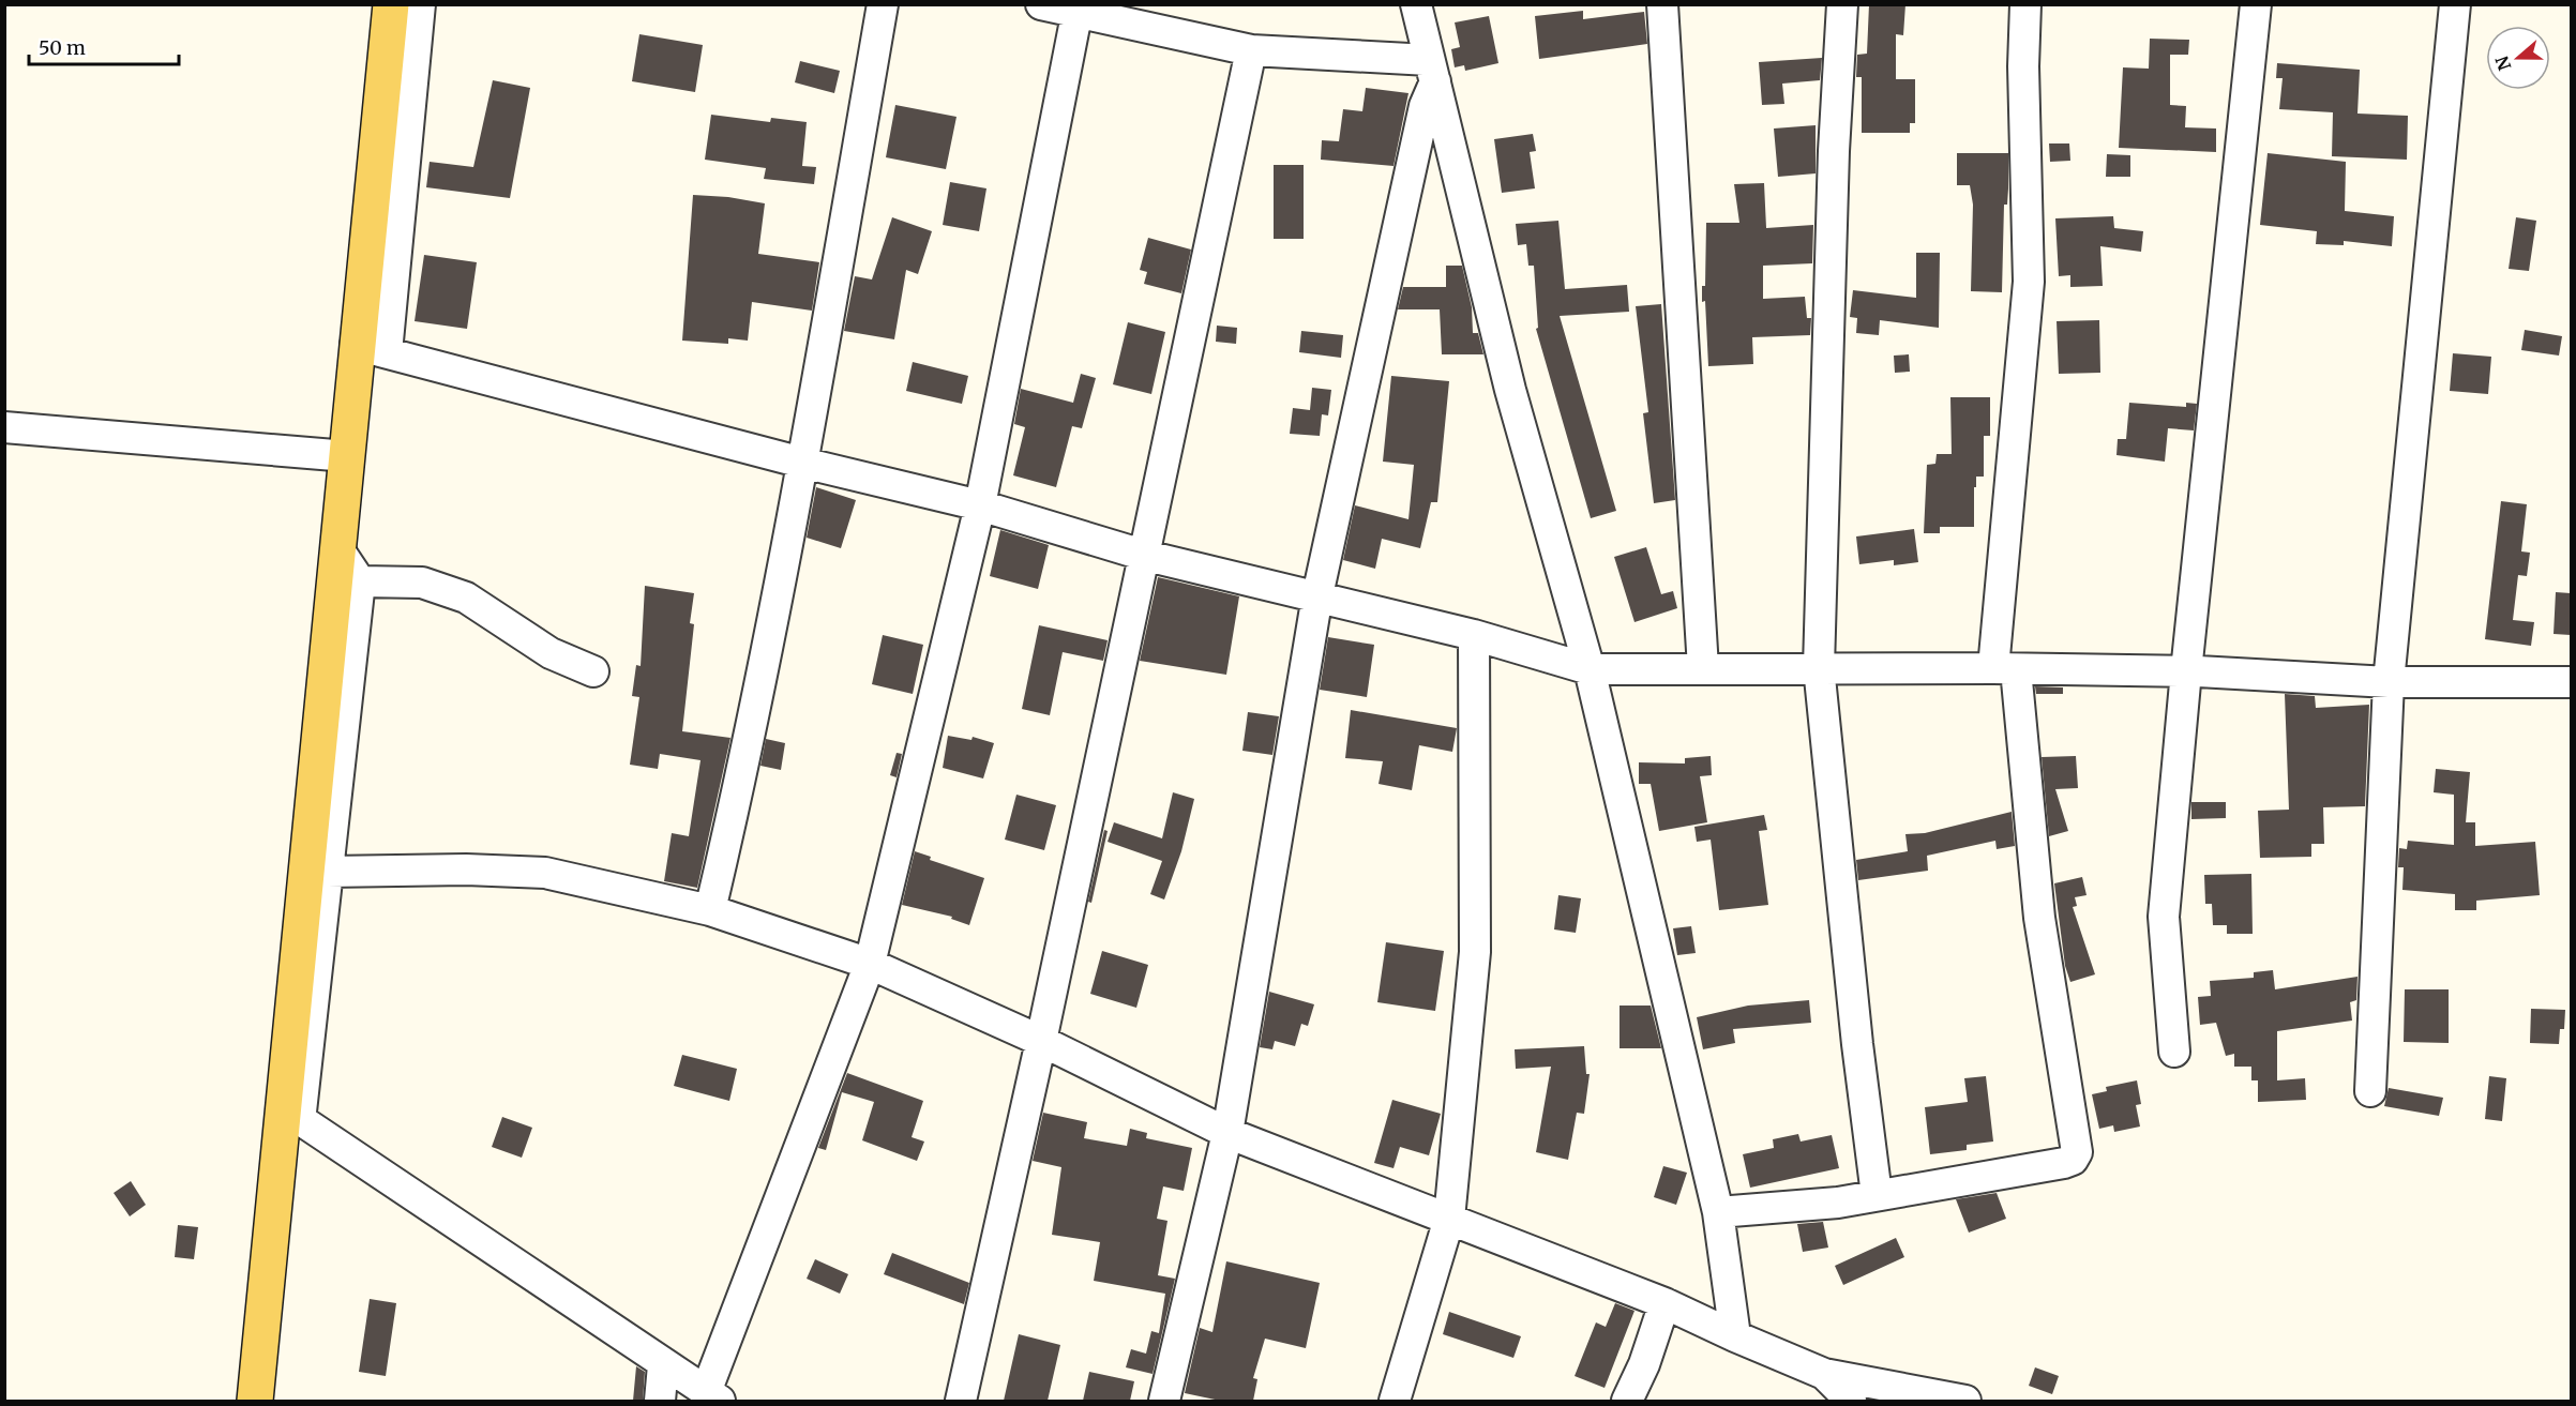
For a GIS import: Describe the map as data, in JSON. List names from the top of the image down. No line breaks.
{"scale_bar":"50 m","north":"left"}
